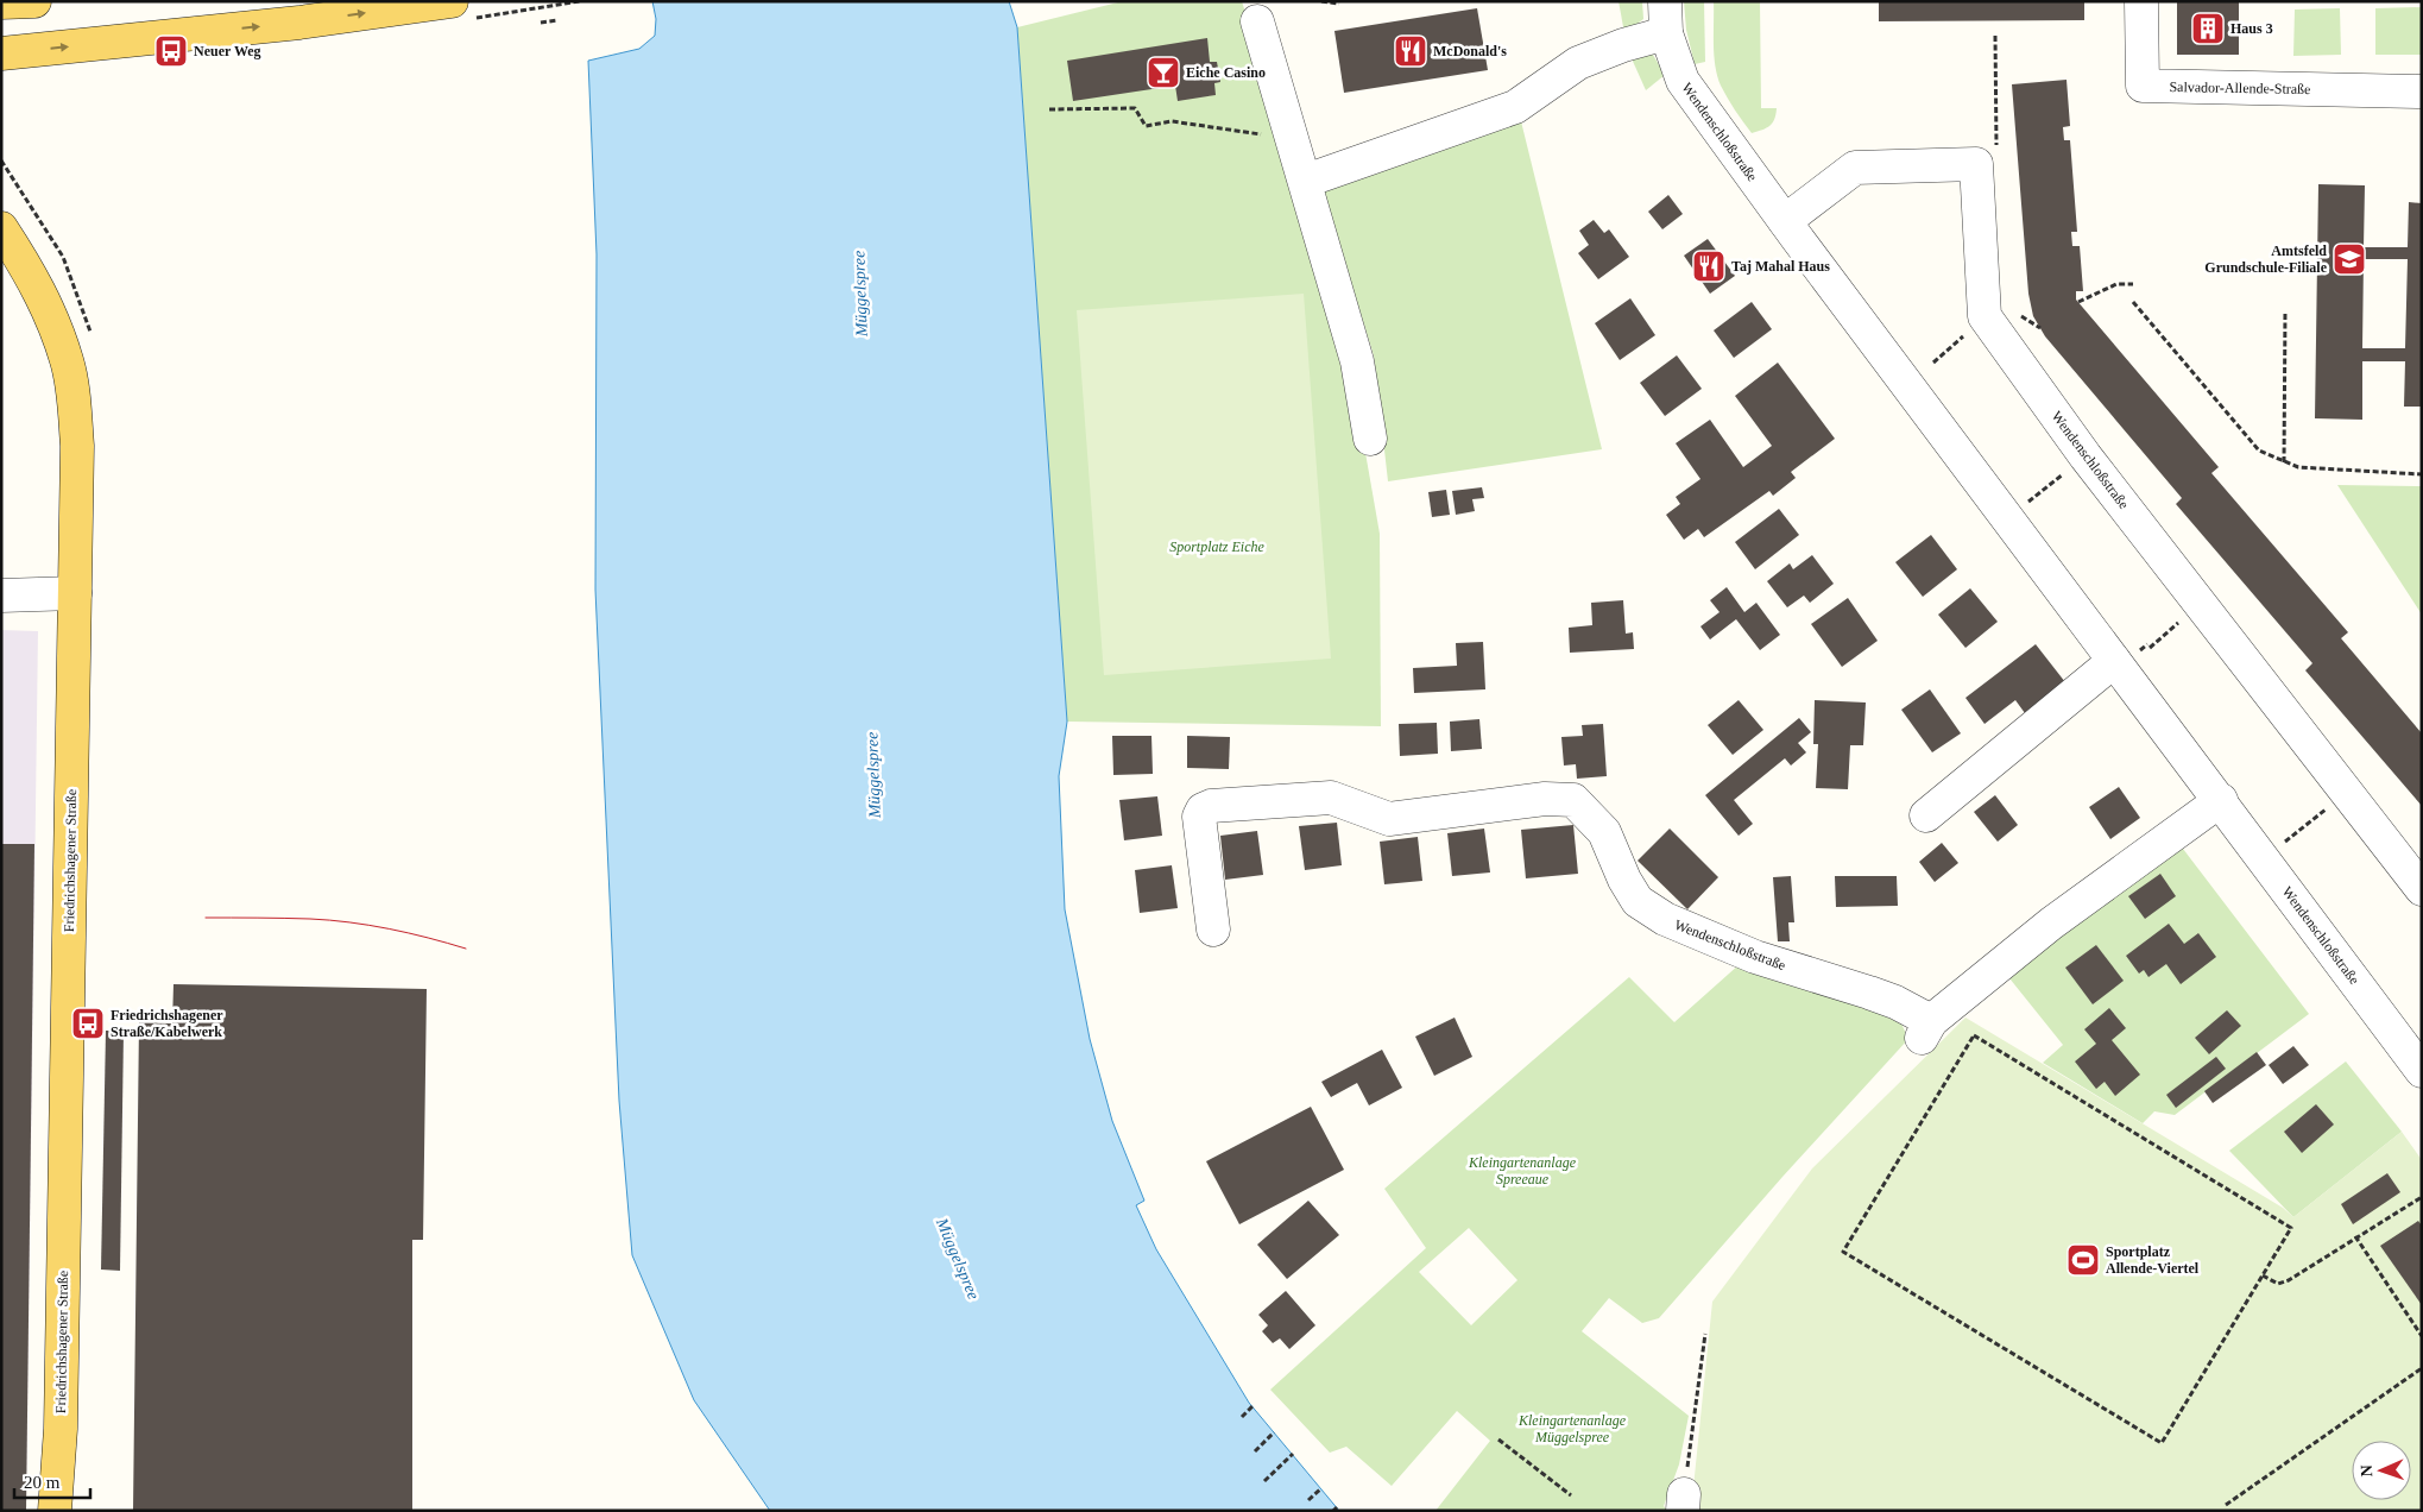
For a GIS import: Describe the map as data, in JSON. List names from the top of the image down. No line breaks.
{"streets":{"main road":["Friedrichshagener Straße"],"street":["Salvador-Allende-Straße","Wendenschloßstraße"]},"water":["Müggelspree"],"parks":["Sportplatz Eiche","Kleingartenanlage Spreeaue","Kleingartenanlage Müggelspree"],"places":{"building":["Haus 3"],"bus stop":["Neuer Weg","Friedrichshagener Straße/Kabelwerk"],"restaurant":["McDonald's","Taj Mahal Haus"],"bar":["Eiche Casino"],"school or university":["Amtsfeld Grundschule-Filiale"],"sports":["Sportplatz Allende-Viertel"]},"scale_bar":"20 m","north":"left"}
